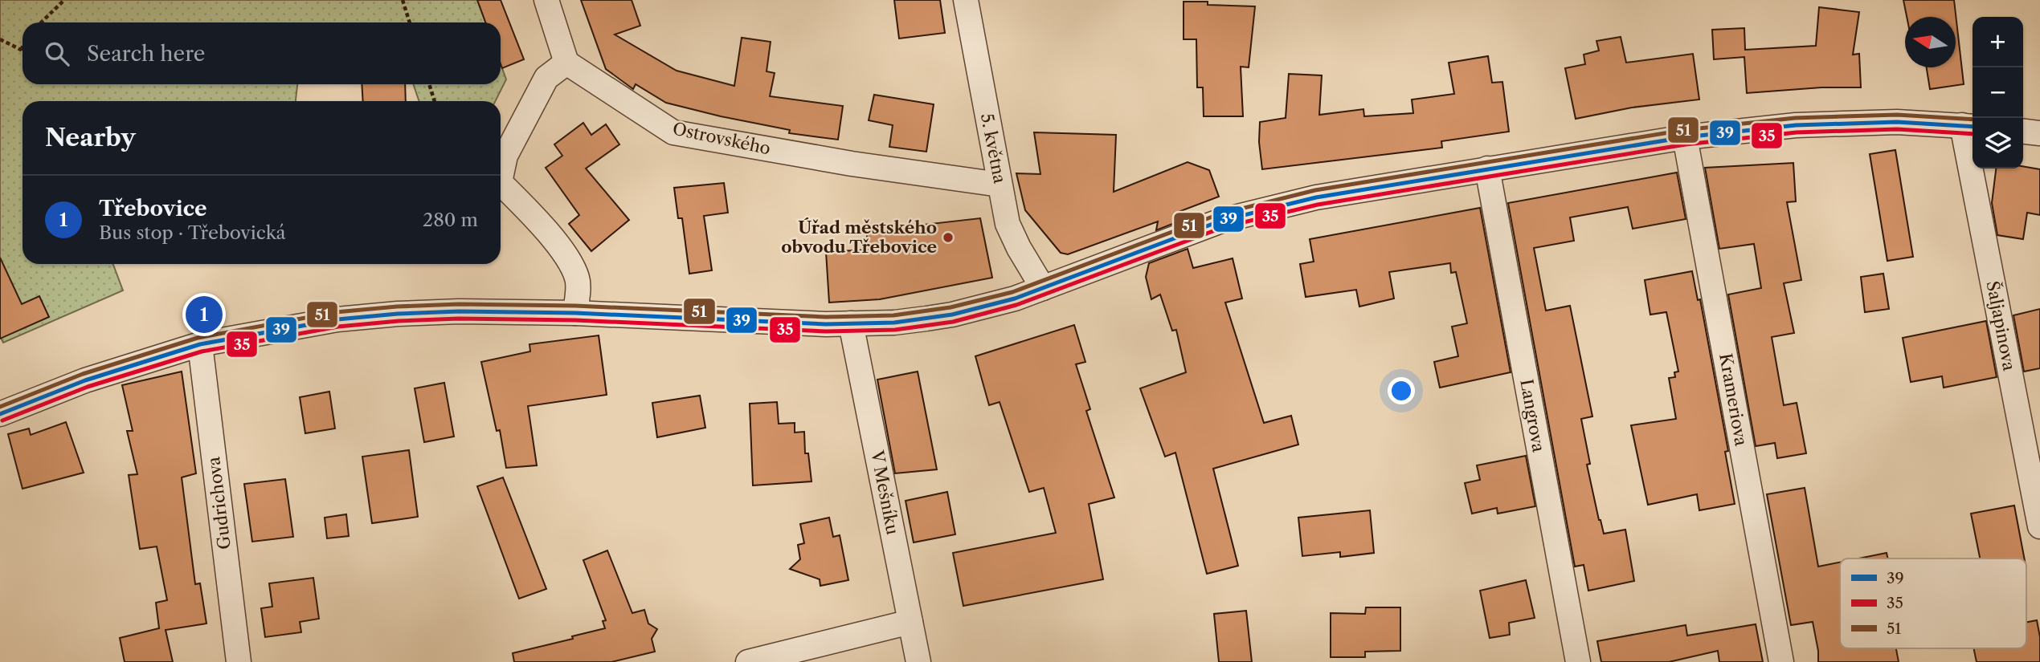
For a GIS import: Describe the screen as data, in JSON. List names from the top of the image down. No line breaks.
{"streets":{"street":["Ostrovského","5. května","Šaljapinova","Krameriova","Langrova","V Mešníku","Gudrichova"]},"crossings":[["Ostrovského","5. května"]],"places":["Úřad městského obvodu Třebovice"],"lines":["transit line 51","transit line 39","transit line 35"],"legend":["39","35","51"],"north":"left","page":{"map_buttons":["+","−"],"search":"Search here","heading":"Nearby","list":[{"mark":"1","name":"Třebovice","note":"Bus stop · Třebovická","value":"280 m"}],"pins":"1"}}
